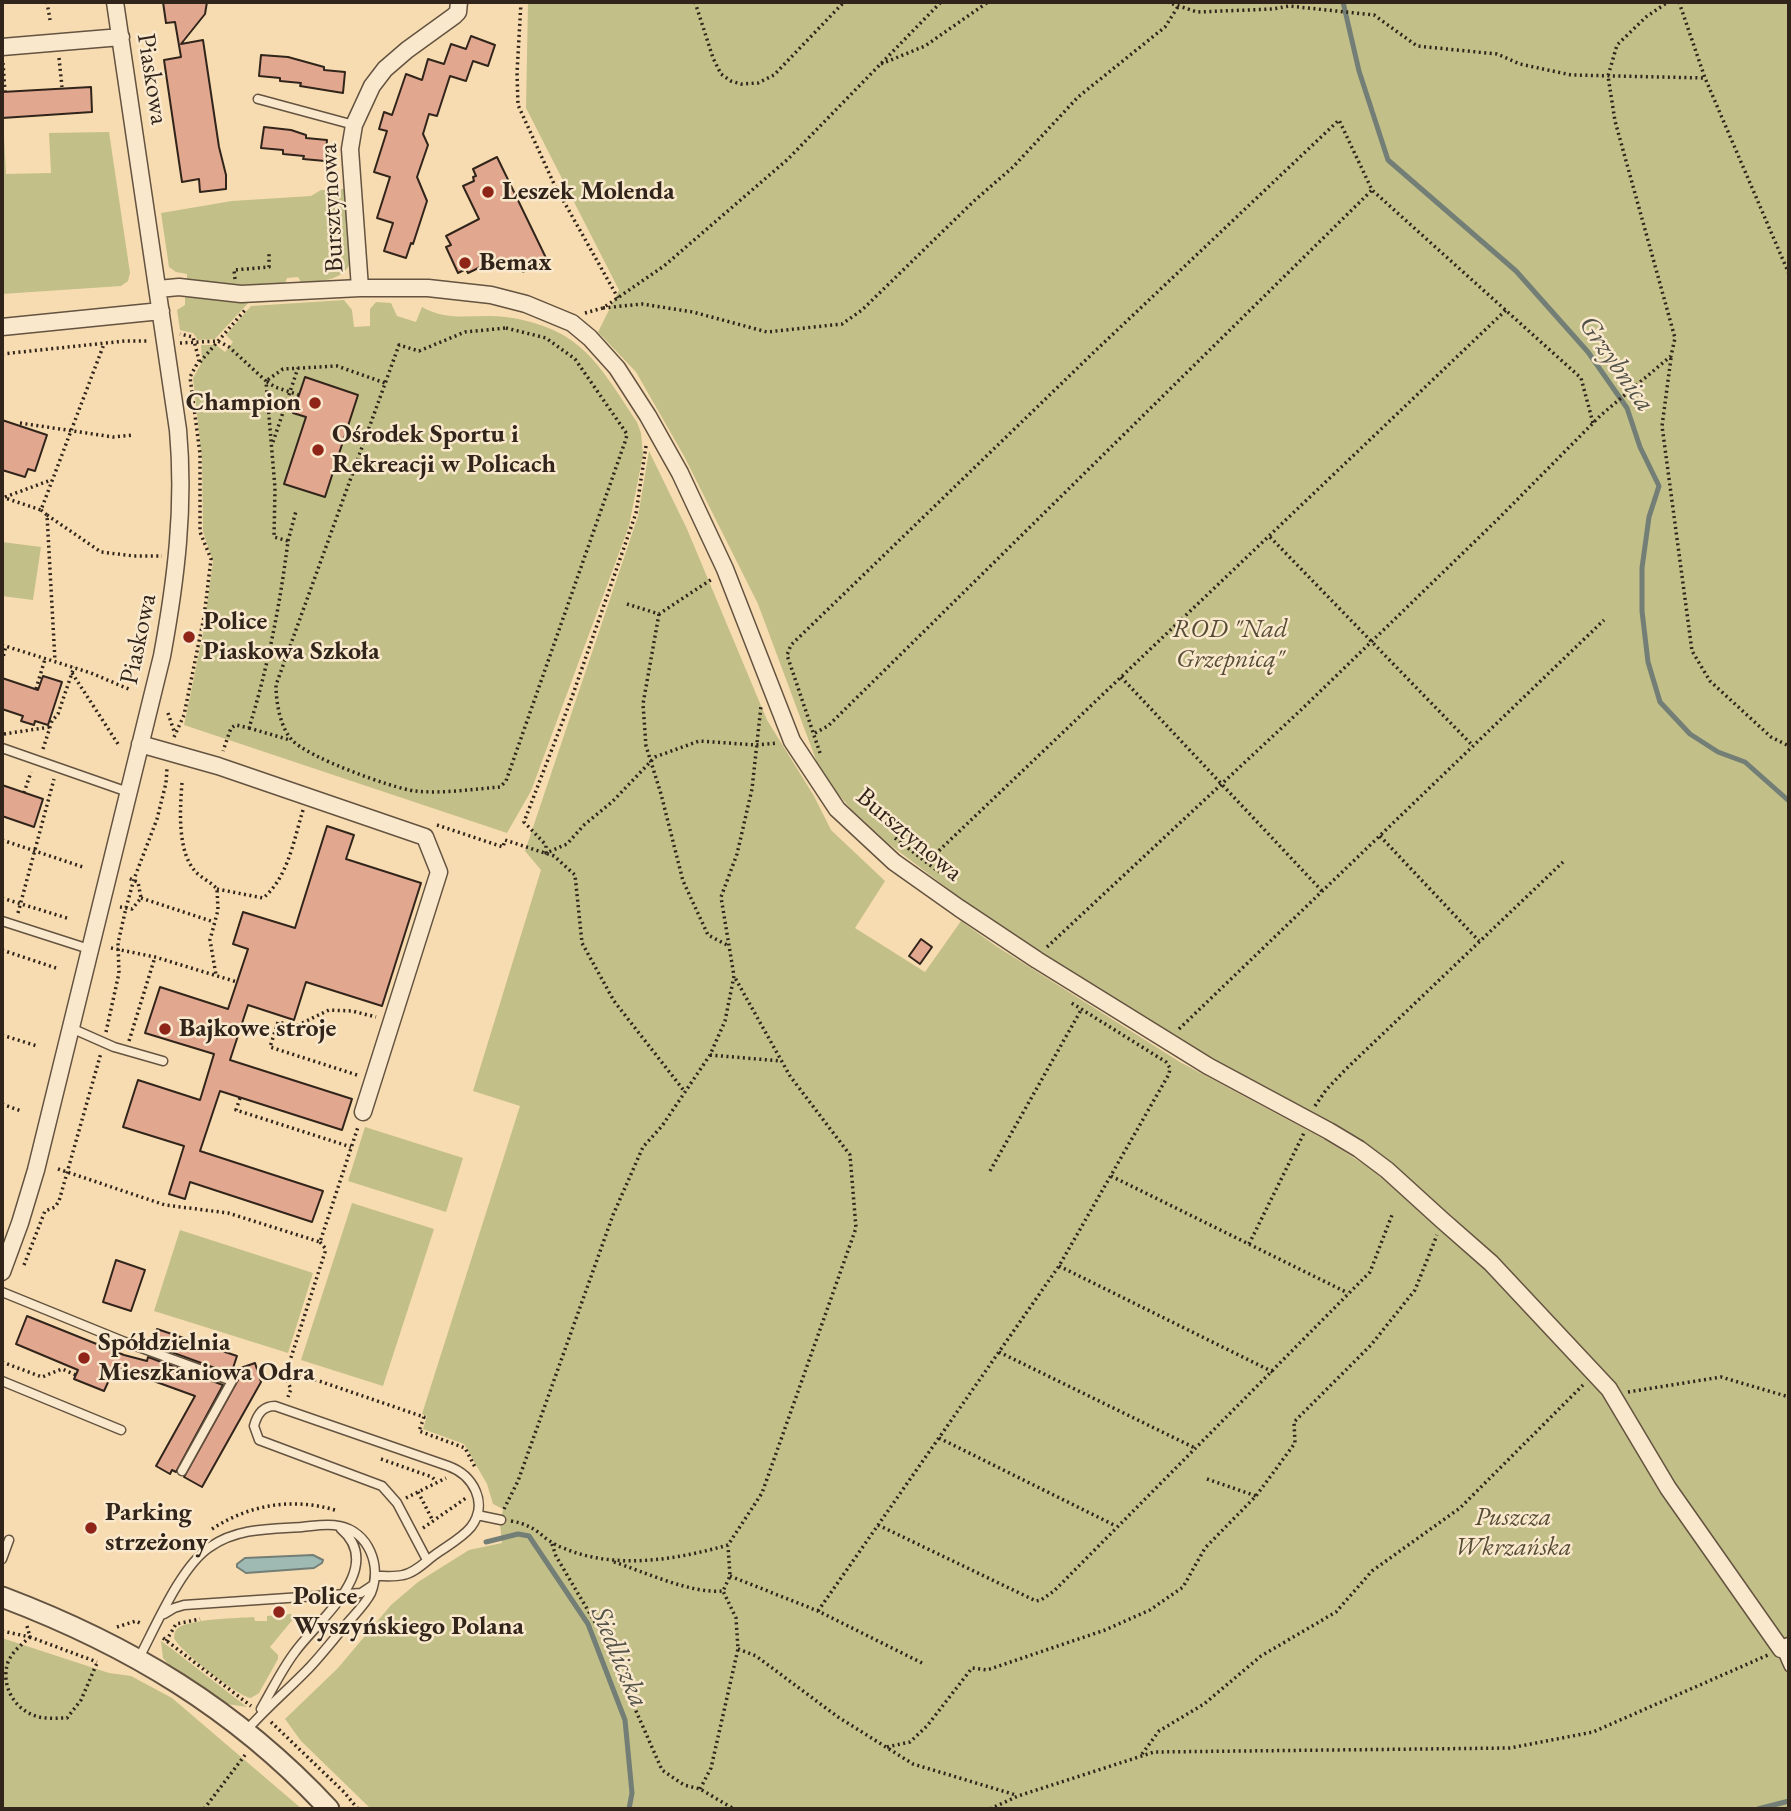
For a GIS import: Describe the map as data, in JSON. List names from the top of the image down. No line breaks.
{"streets":{"street":["Piaskowa","Bursztynowa"]},"crossings":[["Piaskowa","Bursztynowa"]],"water":["Grzybnica","Siedliczka"],"parks":["ROD \"Nad Grzepnicą\"","Puszcza Wkrzańska"],"places":["Leszek Molenda","Bemax","Champion","Ośrodek Sportu i Rekreacji w Policach","Police Piaskowa Szkoła","Bajkowe stroje","Spółdzielnia Mieszkaniowa Odra","Parking strzeżony","Police Wyszyńskiego Polana"]}
